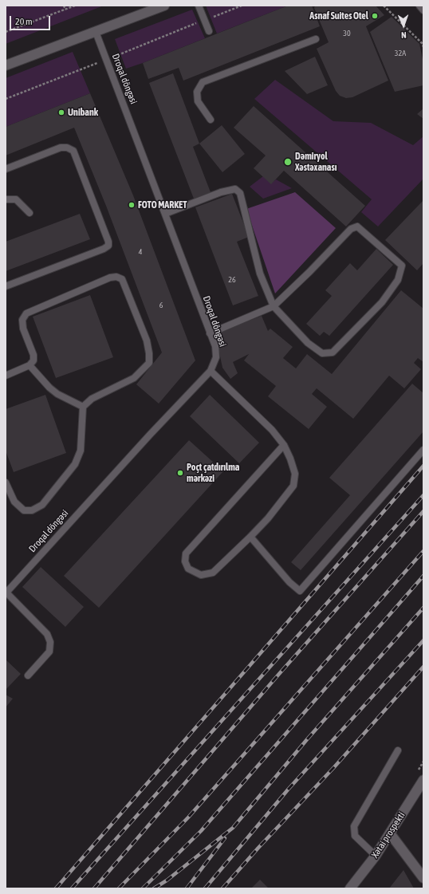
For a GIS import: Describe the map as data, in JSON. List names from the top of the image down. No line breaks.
{"streets":{"street":["Xətai prospekti"],"lane":["Droqal döngəsi"]},"places":["Asnaf Suites Otel","Unibank","Dəmiryol Xəstəxanası","FOTO MARKET","Poçt çatdırılma mərkəzi"],"house_numbers":["30","32A","4","26","6"],"scale_bar":"20 m","north":"bottom"}
